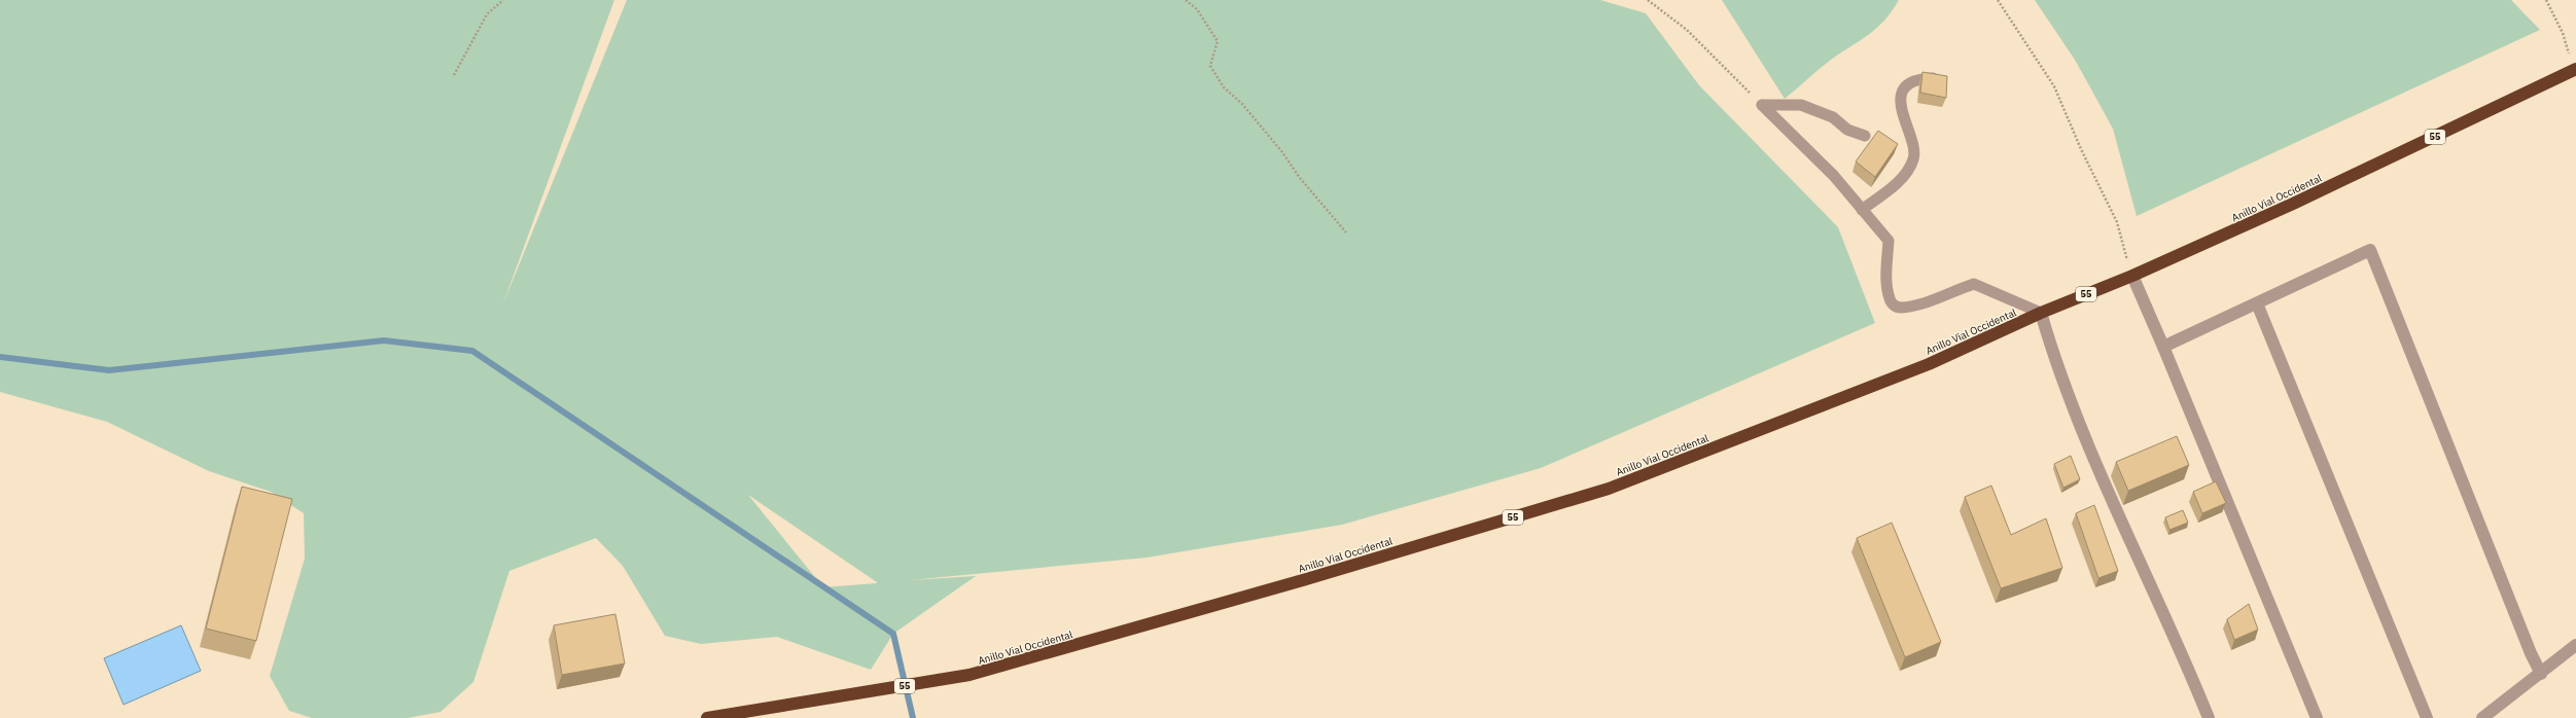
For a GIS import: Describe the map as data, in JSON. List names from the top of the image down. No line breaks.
{"streets":{"highway":["55","Anillo Vial Occidental"]}}
